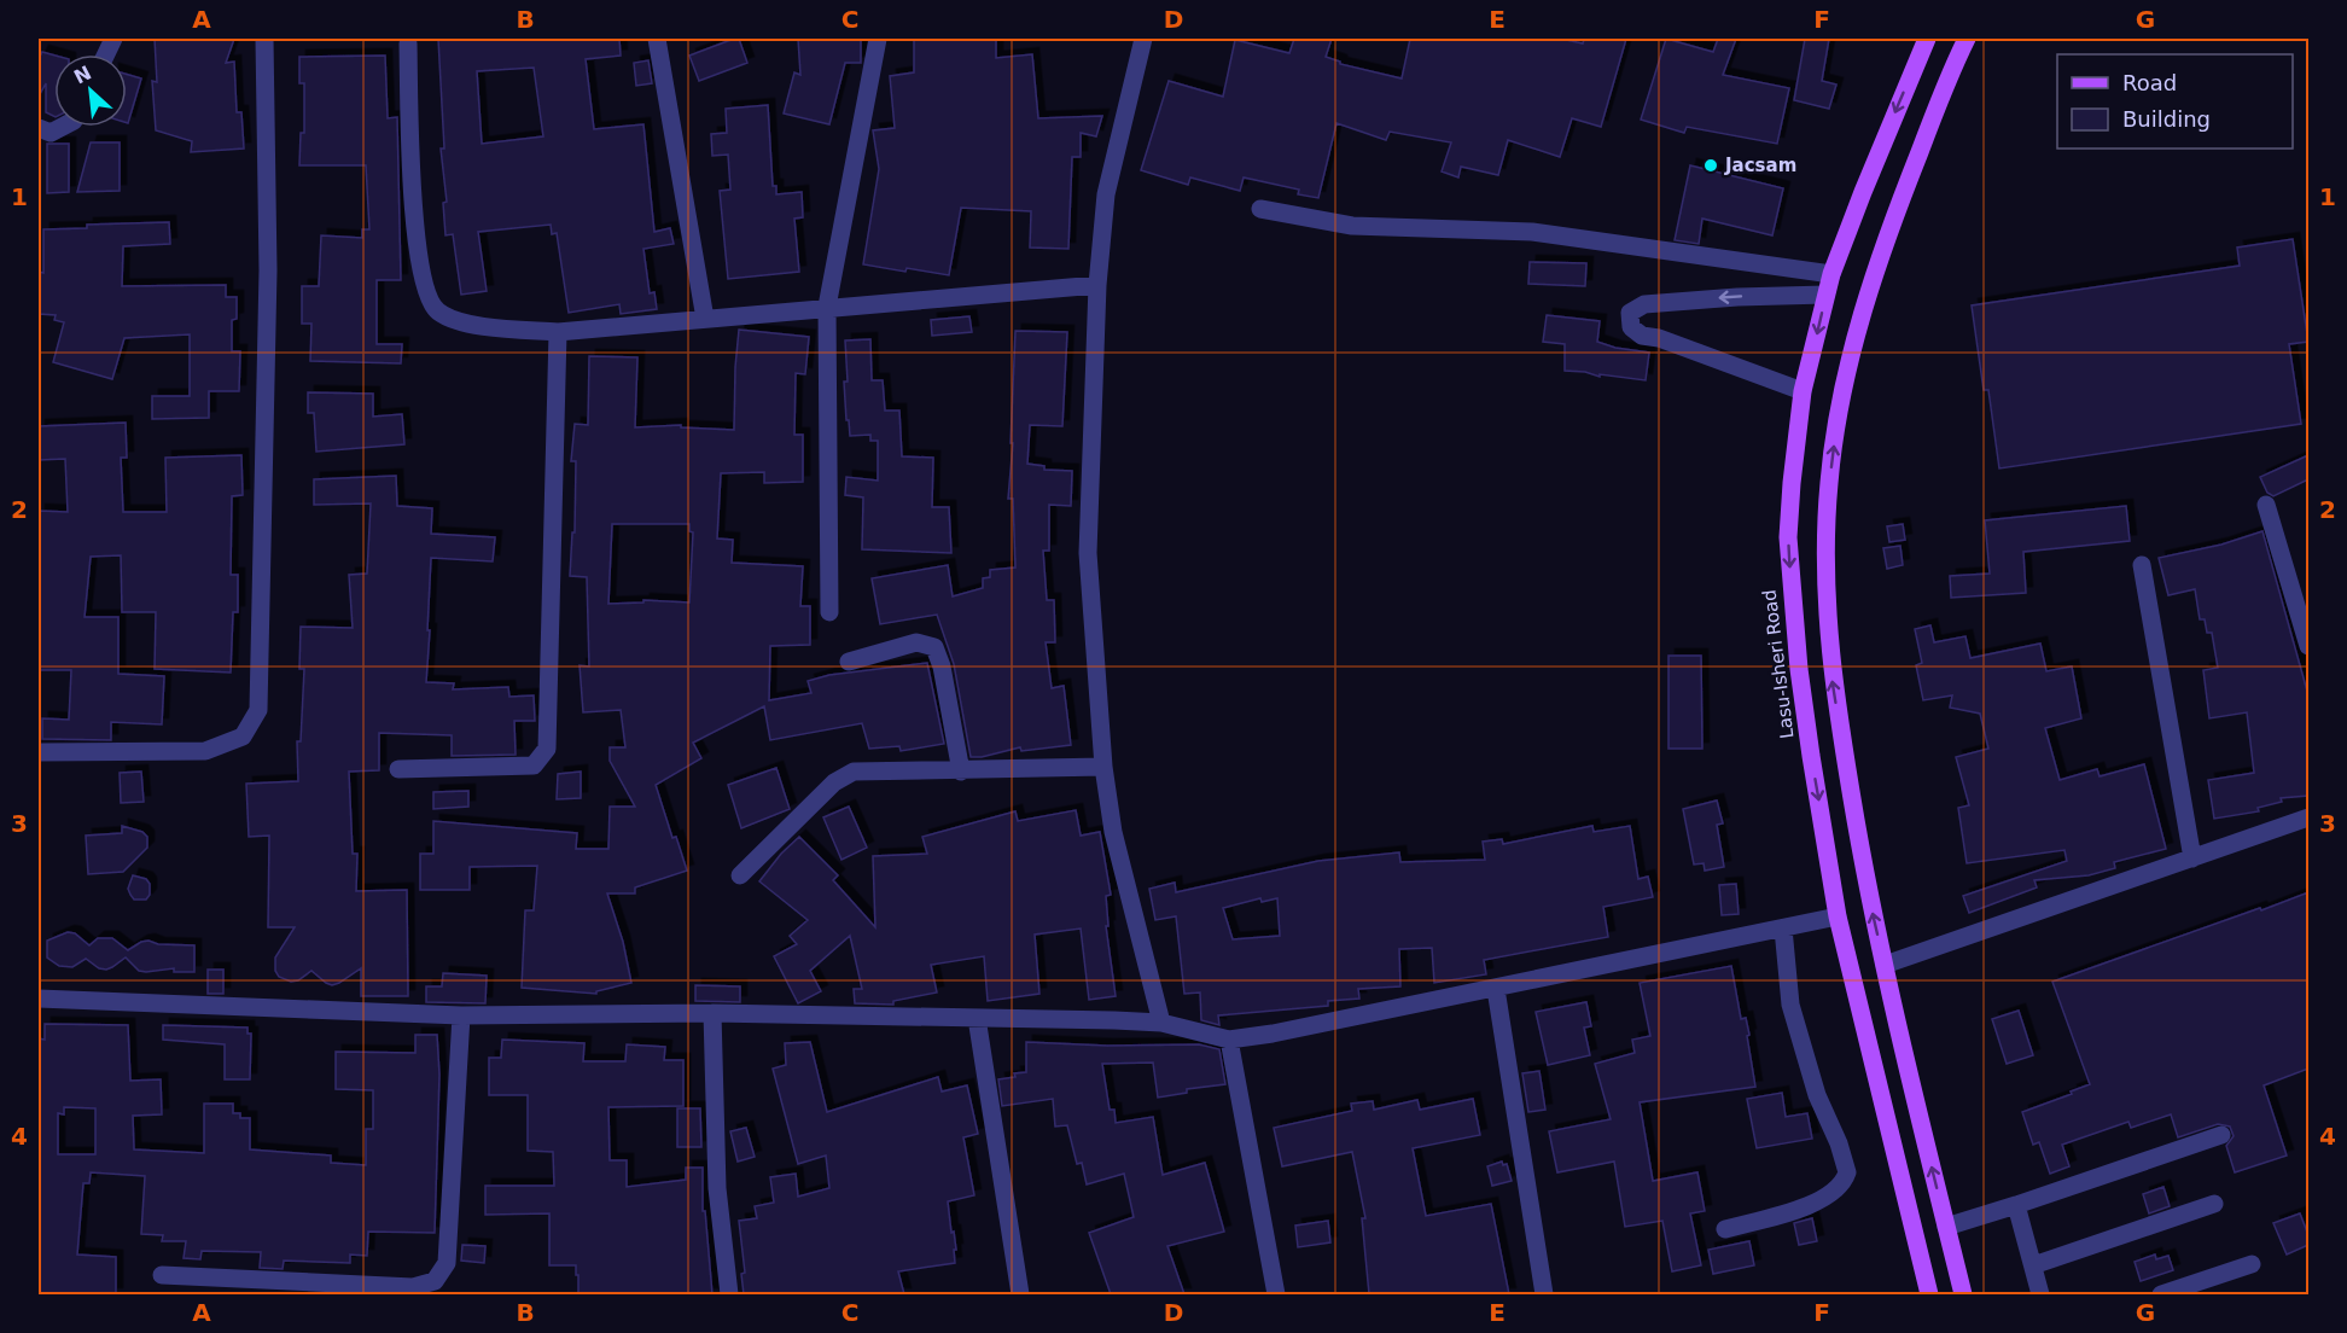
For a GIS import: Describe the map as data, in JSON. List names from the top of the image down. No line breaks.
{"streets":{"main road":["Lasu-Isheri Road"]},"places":["Jacsam"],"legend":["Road","Building"],"north":"top left","grid":{"columns":["A","B","C","D","E","F","G"],"rows":["1","2","3","4"]}}
